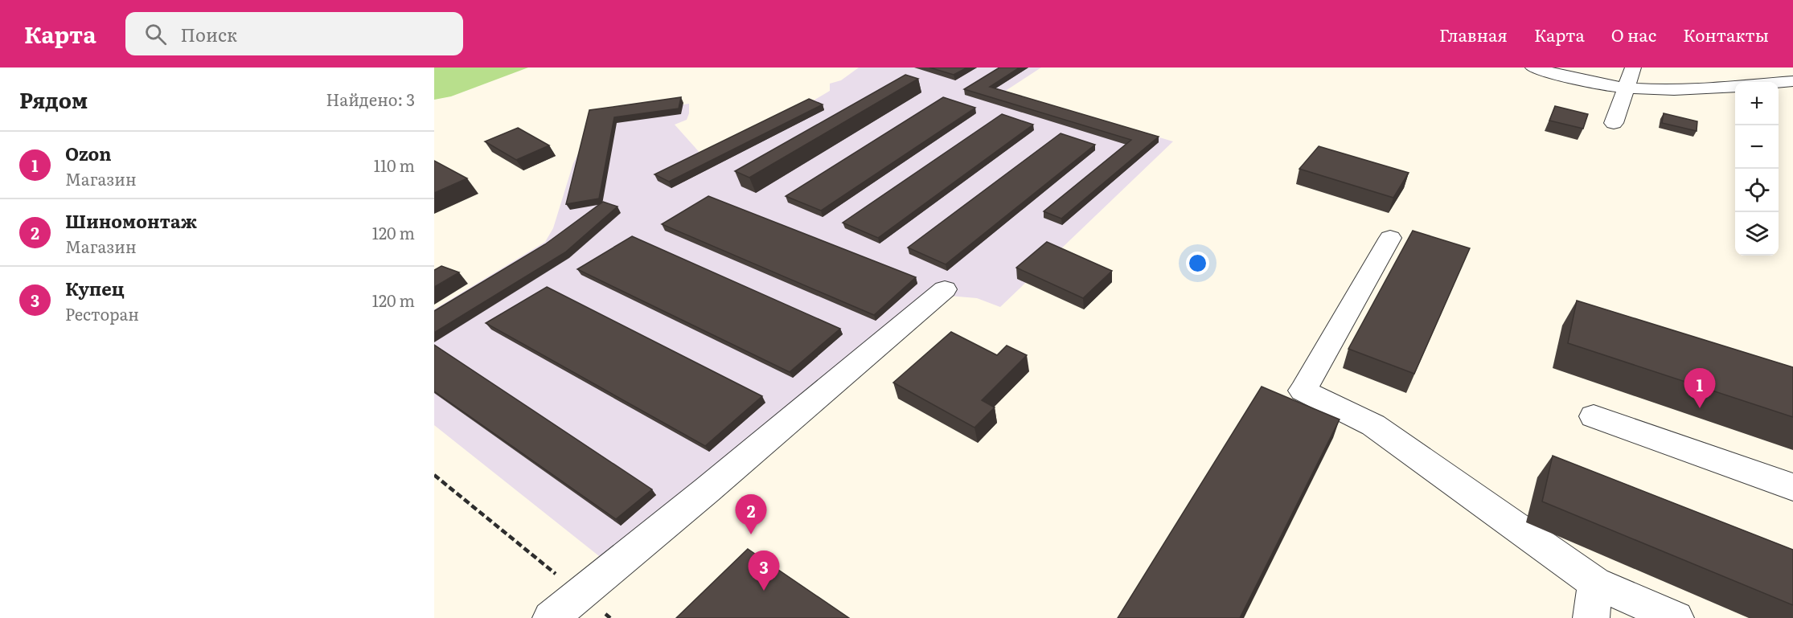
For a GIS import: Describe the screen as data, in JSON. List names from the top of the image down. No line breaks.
{"page":{"header":"Карта","search":"Поиск","nav":["Главная","Карта","О нас","Контакты"],"heading":["Рядом","Найдено: 3"],"map_buttons":["+","−"],"list":[{"mark":"1","name":"Ozon","note":"Магазин","value":"110 m"},{"mark":"2","name":"Шиномонтаж","note":"Магазин","value":"120 m"},{"mark":"3","name":"Купец","note":"Ресторан","value":"120 m"}],"pins":["1","2","3"]}}
